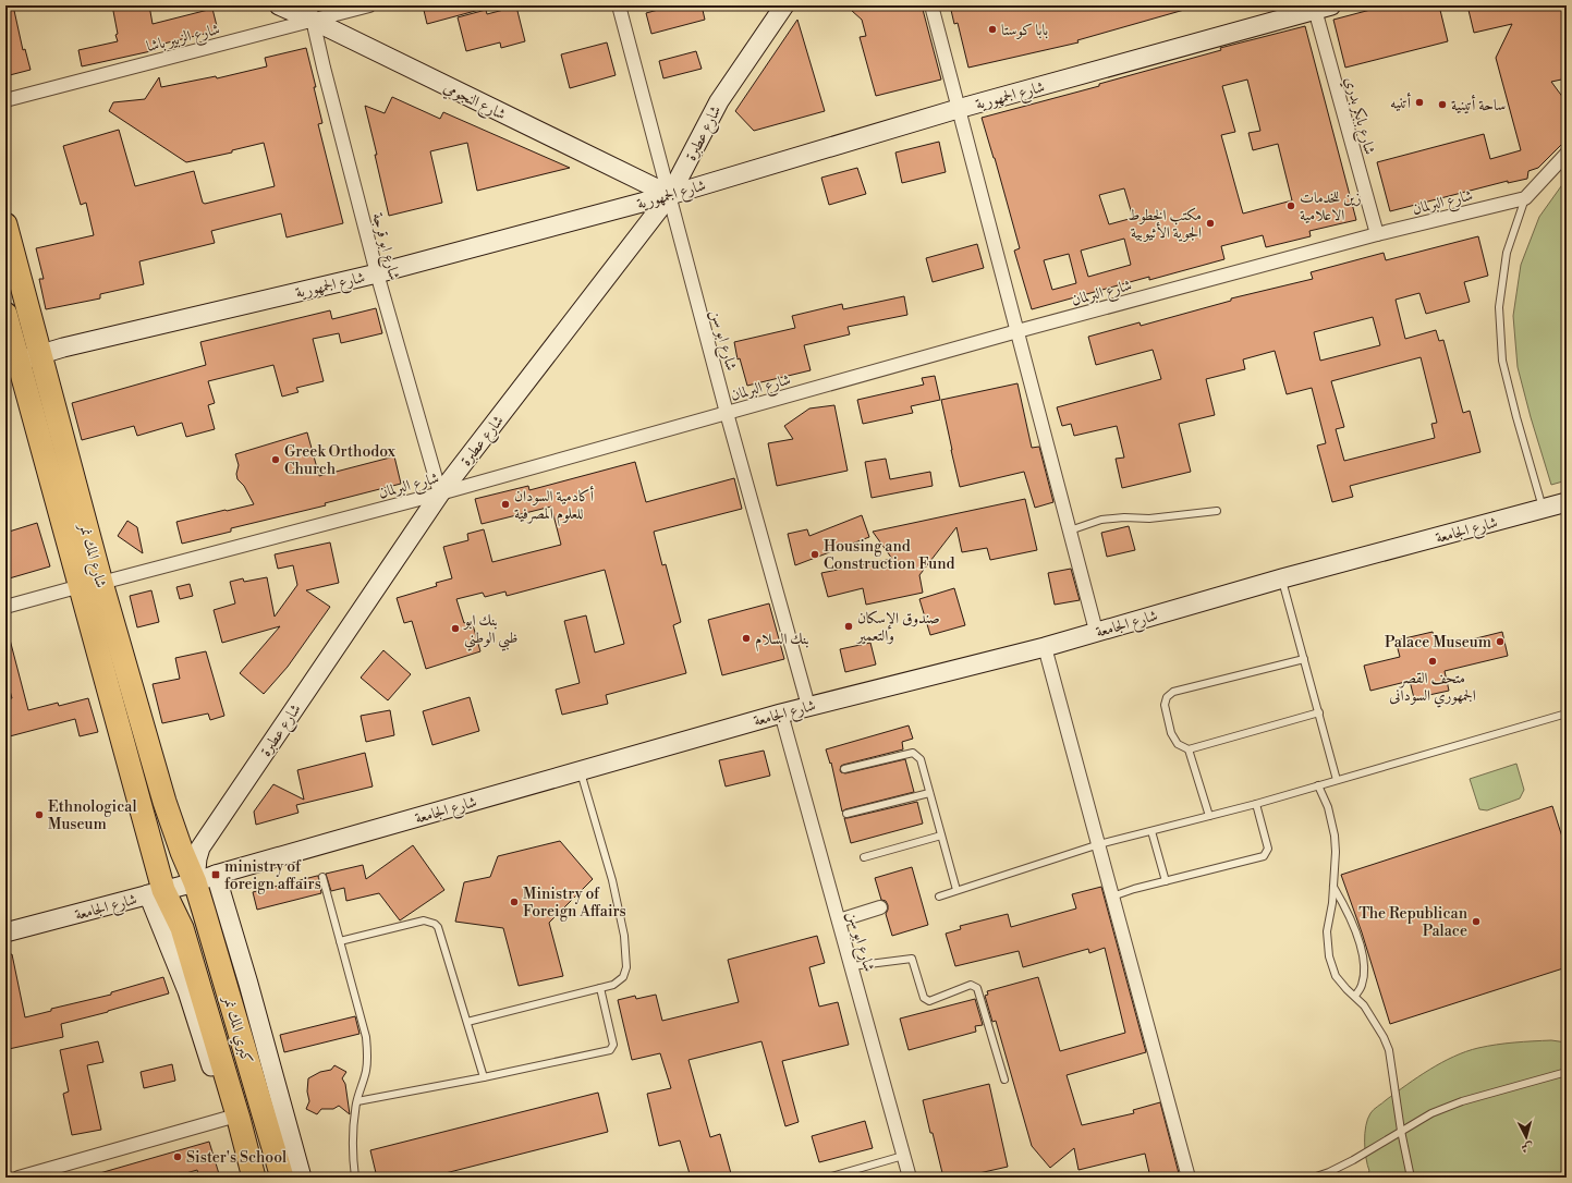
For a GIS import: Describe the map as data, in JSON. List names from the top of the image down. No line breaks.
{"streets":{"highway":["شارع المك نمر","كبري المك نمر"],"main road":["شارع الجمهورية","شارع النجومي","شارع عطبرة","شارع الجامعة"],"street":["شارع الزبير باشا","شارع بابكر بدري","شارع البرلمان","شارع ابو قرجة","شارع ابو سن"]},"crossings":[["شارع الزبير باشا","شارع النجومي"],["شارع الزبير باشا","شارع ابو قرجة"],["شارع الجمهورية","شارع النجومي"],["شارع الجمهورية","شارع بابكر بدري"],["شارع الجمهورية","شارع عطبرة"],["شارع الجمهورية","شارع ابو قرجة"],["شارع الجمهورية","شارع ابو سن"],["شارع الجمهورية","شارع المك نمر"],["شارع النجومي","شارع عطبرة"],["شارع النجومي","شارع ابو قرجة"],["شارع النجومي","شارع ابو سن"],["شارع بابكر بدري","شارع البرلمان"],["شارع عطبرة","شارع البرلمان"],["شارع عطبرة","شارع ابو قرجة"],["شارع عطبرة","شارع ابو سن"],["شارع عطبرة","شارع الجامعة"],["شارع عطبرة","شارع المك نمر"],["شارع عطبرة","كبري المك نمر"],["شارع البرلمان","شارع ابو قرجة"],["شارع البرلمان","شارع ابو سن"],["شارع البرلمان","شارع المك نمر"],["شارع ابو سن","شارع الجامعة"],["شارع الجامعة","شارع المك نمر"],["شارع الجامعة","كبري المك نمر"],["شارع المك نمر","كبري المك نمر"]],"places":{"other":["بابا كوستا","أتنيه","ساحة أتينية","زين للخدمات الاعلامية","مكتب الخطوط الجوية الأثيوبية","Greek Orthodox Church","أكادمية السودان للعلوم المصرفية","Housing and Construction Fund","صندوق الإسكان والتعمير","بنك ابو ظبي الوطني","بنك السلام","Palace Museum","متحف القصر الجمهوري السودانى","Ethnological Museum","Ministry of Foreign Affairs","The Republican Palace","Sister's School"],"transit":["ministry of foreign affairs"]},"north":"bottom"}
